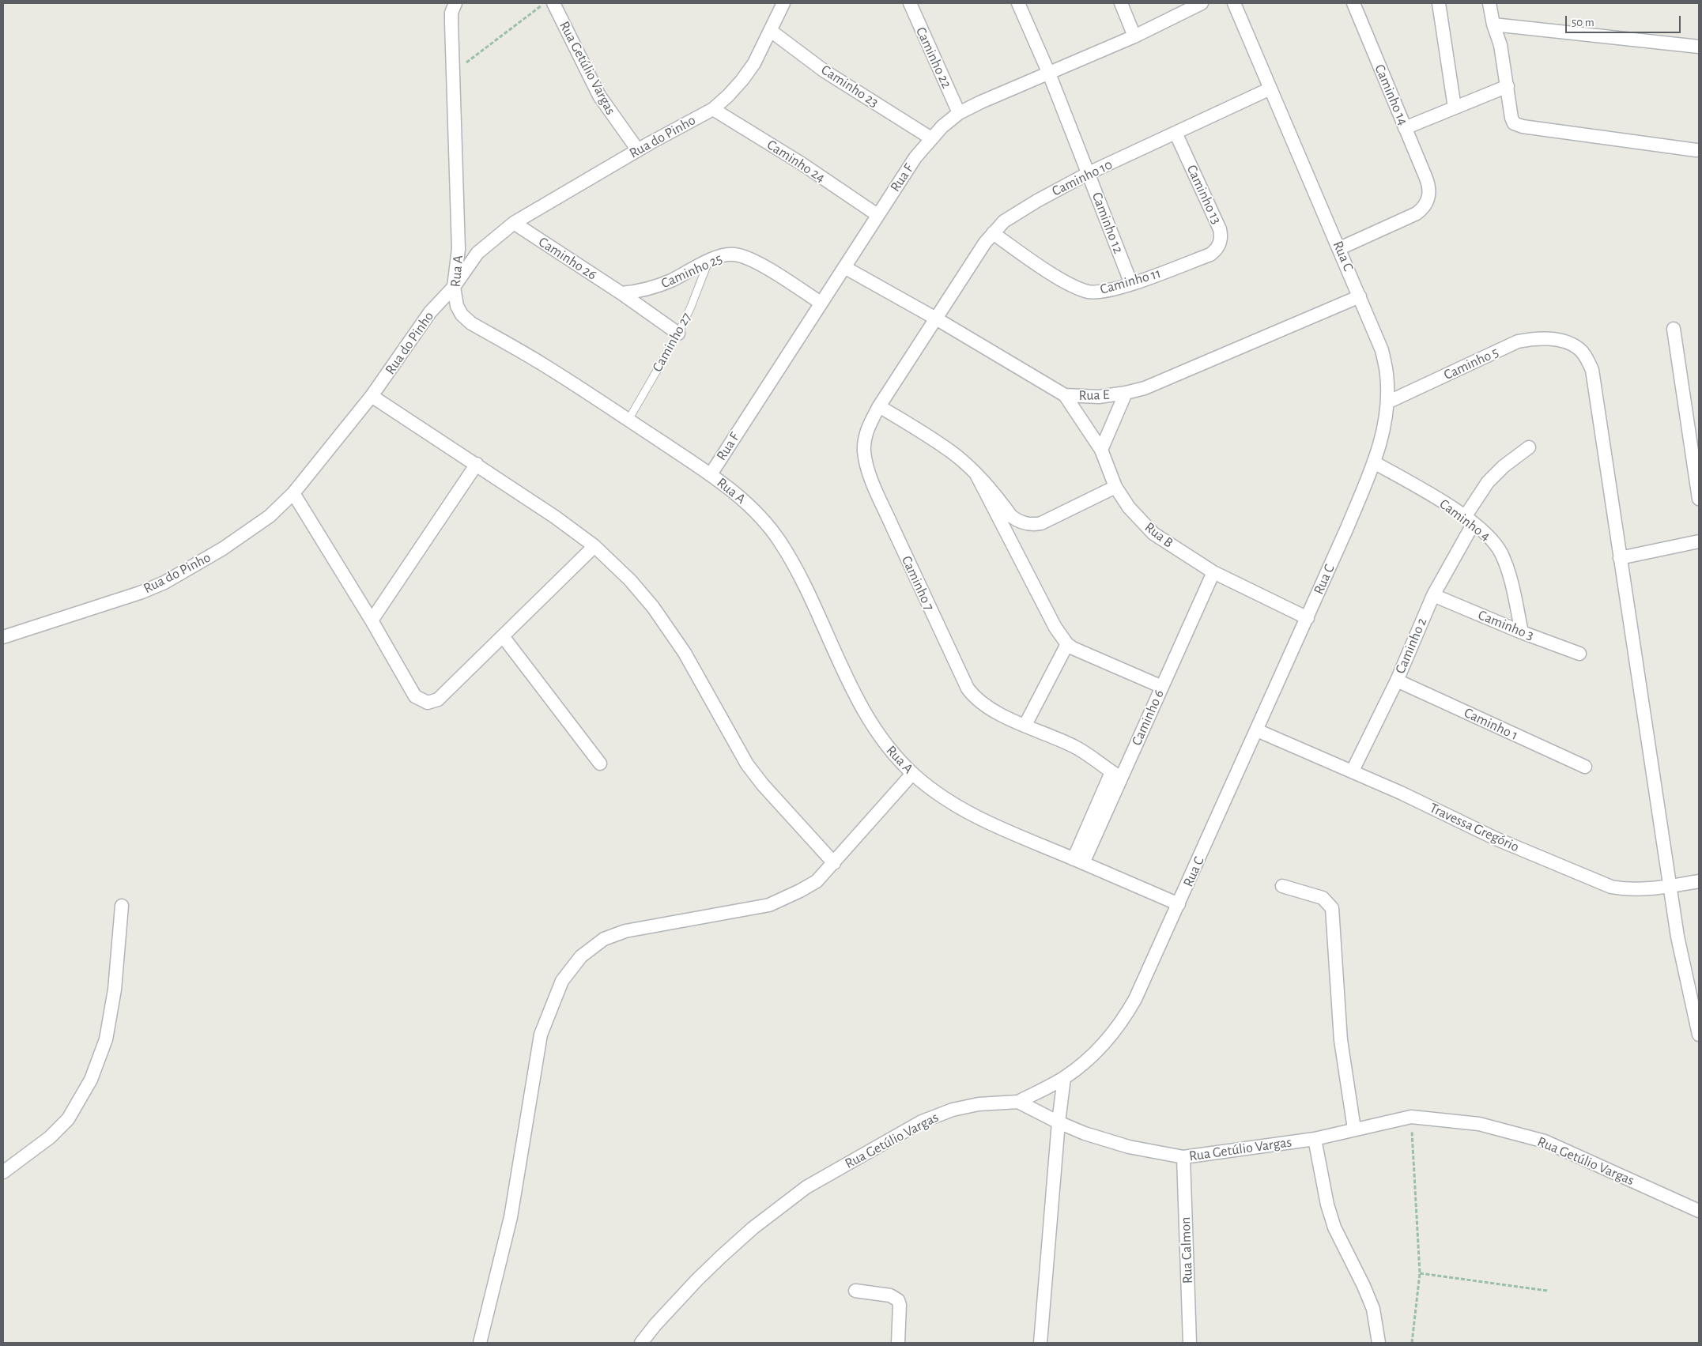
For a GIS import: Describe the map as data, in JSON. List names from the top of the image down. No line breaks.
{"streets":{"street":["Caminho 22","Rua Getúlio Vargas","Caminho 23","Caminho 14","Rua do Pinho","Caminho 24","Rua F","Caminho 10","Caminho 13","Caminho 12","Rua C","Caminho 26","Rua A","Caminho 25","Caminho 11","Caminho 5","Rua E","Caminho 4","Rua B","Caminho 7","Caminho 3","Caminho 2","Caminho 6","Caminho 1","Travessa Gregório","Rua Calmon"],"lane":["Caminho 27"]},"crossings":[["Caminho 22","Rua F"],["Rua Getúlio Vargas","Rua do Pinho"],["Rua Getúlio Vargas","Rua C"],["Rua Getúlio Vargas","Rua Calmon"],["Caminho 23","Rua do Pinho"],["Caminho 23","Rua F"],["Caminho 14","Rua C"],["Rua do Pinho","Caminho 24"],["Rua do Pinho","Caminho 26"],["Rua do Pinho","Rua A"],["Caminho 24","Rua F"],["Rua F","Caminho 12"],["Rua F","Rua A"],["Rua F","Caminho 25"],["Rua F","Rua E"],["Caminho 10","Caminho 13"],["Caminho 10","Caminho 12"],["Caminho 10","Rua C"],["Caminho 10","Caminho 11"],["Caminho 10","Rua E"],["Caminho 10","Caminho 7"],["Caminho 13","Caminho 11"],["Caminho 12","Caminho 11"],["Rua C","Rua A"],["Rua C","Caminho 5"],["Rua C","Rua E"],["Rua C","Caminho 4"],["Rua C","Rua B"],["Rua C","Travessa Gregório"],["Caminho 26","Caminho 25"],["Caminho 26","Caminho 27"],["Rua A","Caminho 27"],["Rua A","Caminho 6"],["Caminho 25","Caminho 27"],["Caminho 5","Travessa Gregório"],["Rua E","Rua B"],["Rua E","Caminho 7"],["Caminho 4","Caminho 3"],["Caminho 4","Caminho 2"],["Rua B","Caminho 6"],["Caminho 7","Caminho 6"],["Caminho 3","Caminho 2"],["Caminho 2","Caminho 1"],["Caminho 2","Travessa Gregório"]],"scale_bar":"50 m"}
